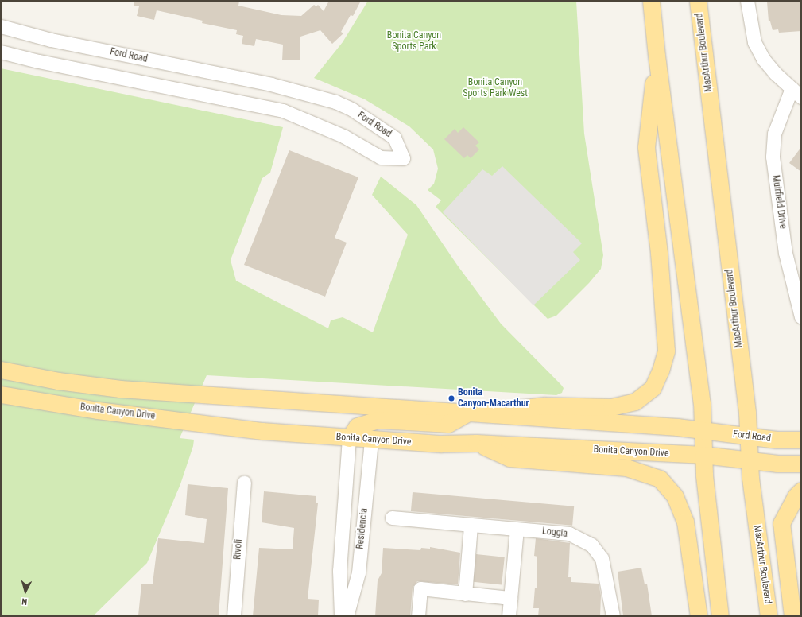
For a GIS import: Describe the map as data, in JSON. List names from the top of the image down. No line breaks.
{"streets":{"main road":["MacArthur Boulevard","Ford Road","Bonita Canyon Drive"],"street":["Muirfield Drive","Residencia","Loggia","Rivoli"]},"crossings":[["MacArthur Boulevard","Ford Road"],["MacArthur Boulevard","Bonita Canyon Drive"],["Bonita Canyon Drive","Residencia"]],"parks":["Bonita Canyon Sports Park","Bonita Canyon Sports Park West"],"places":["Bonita Canyon-Macarthur"],"north":"bottom"}
